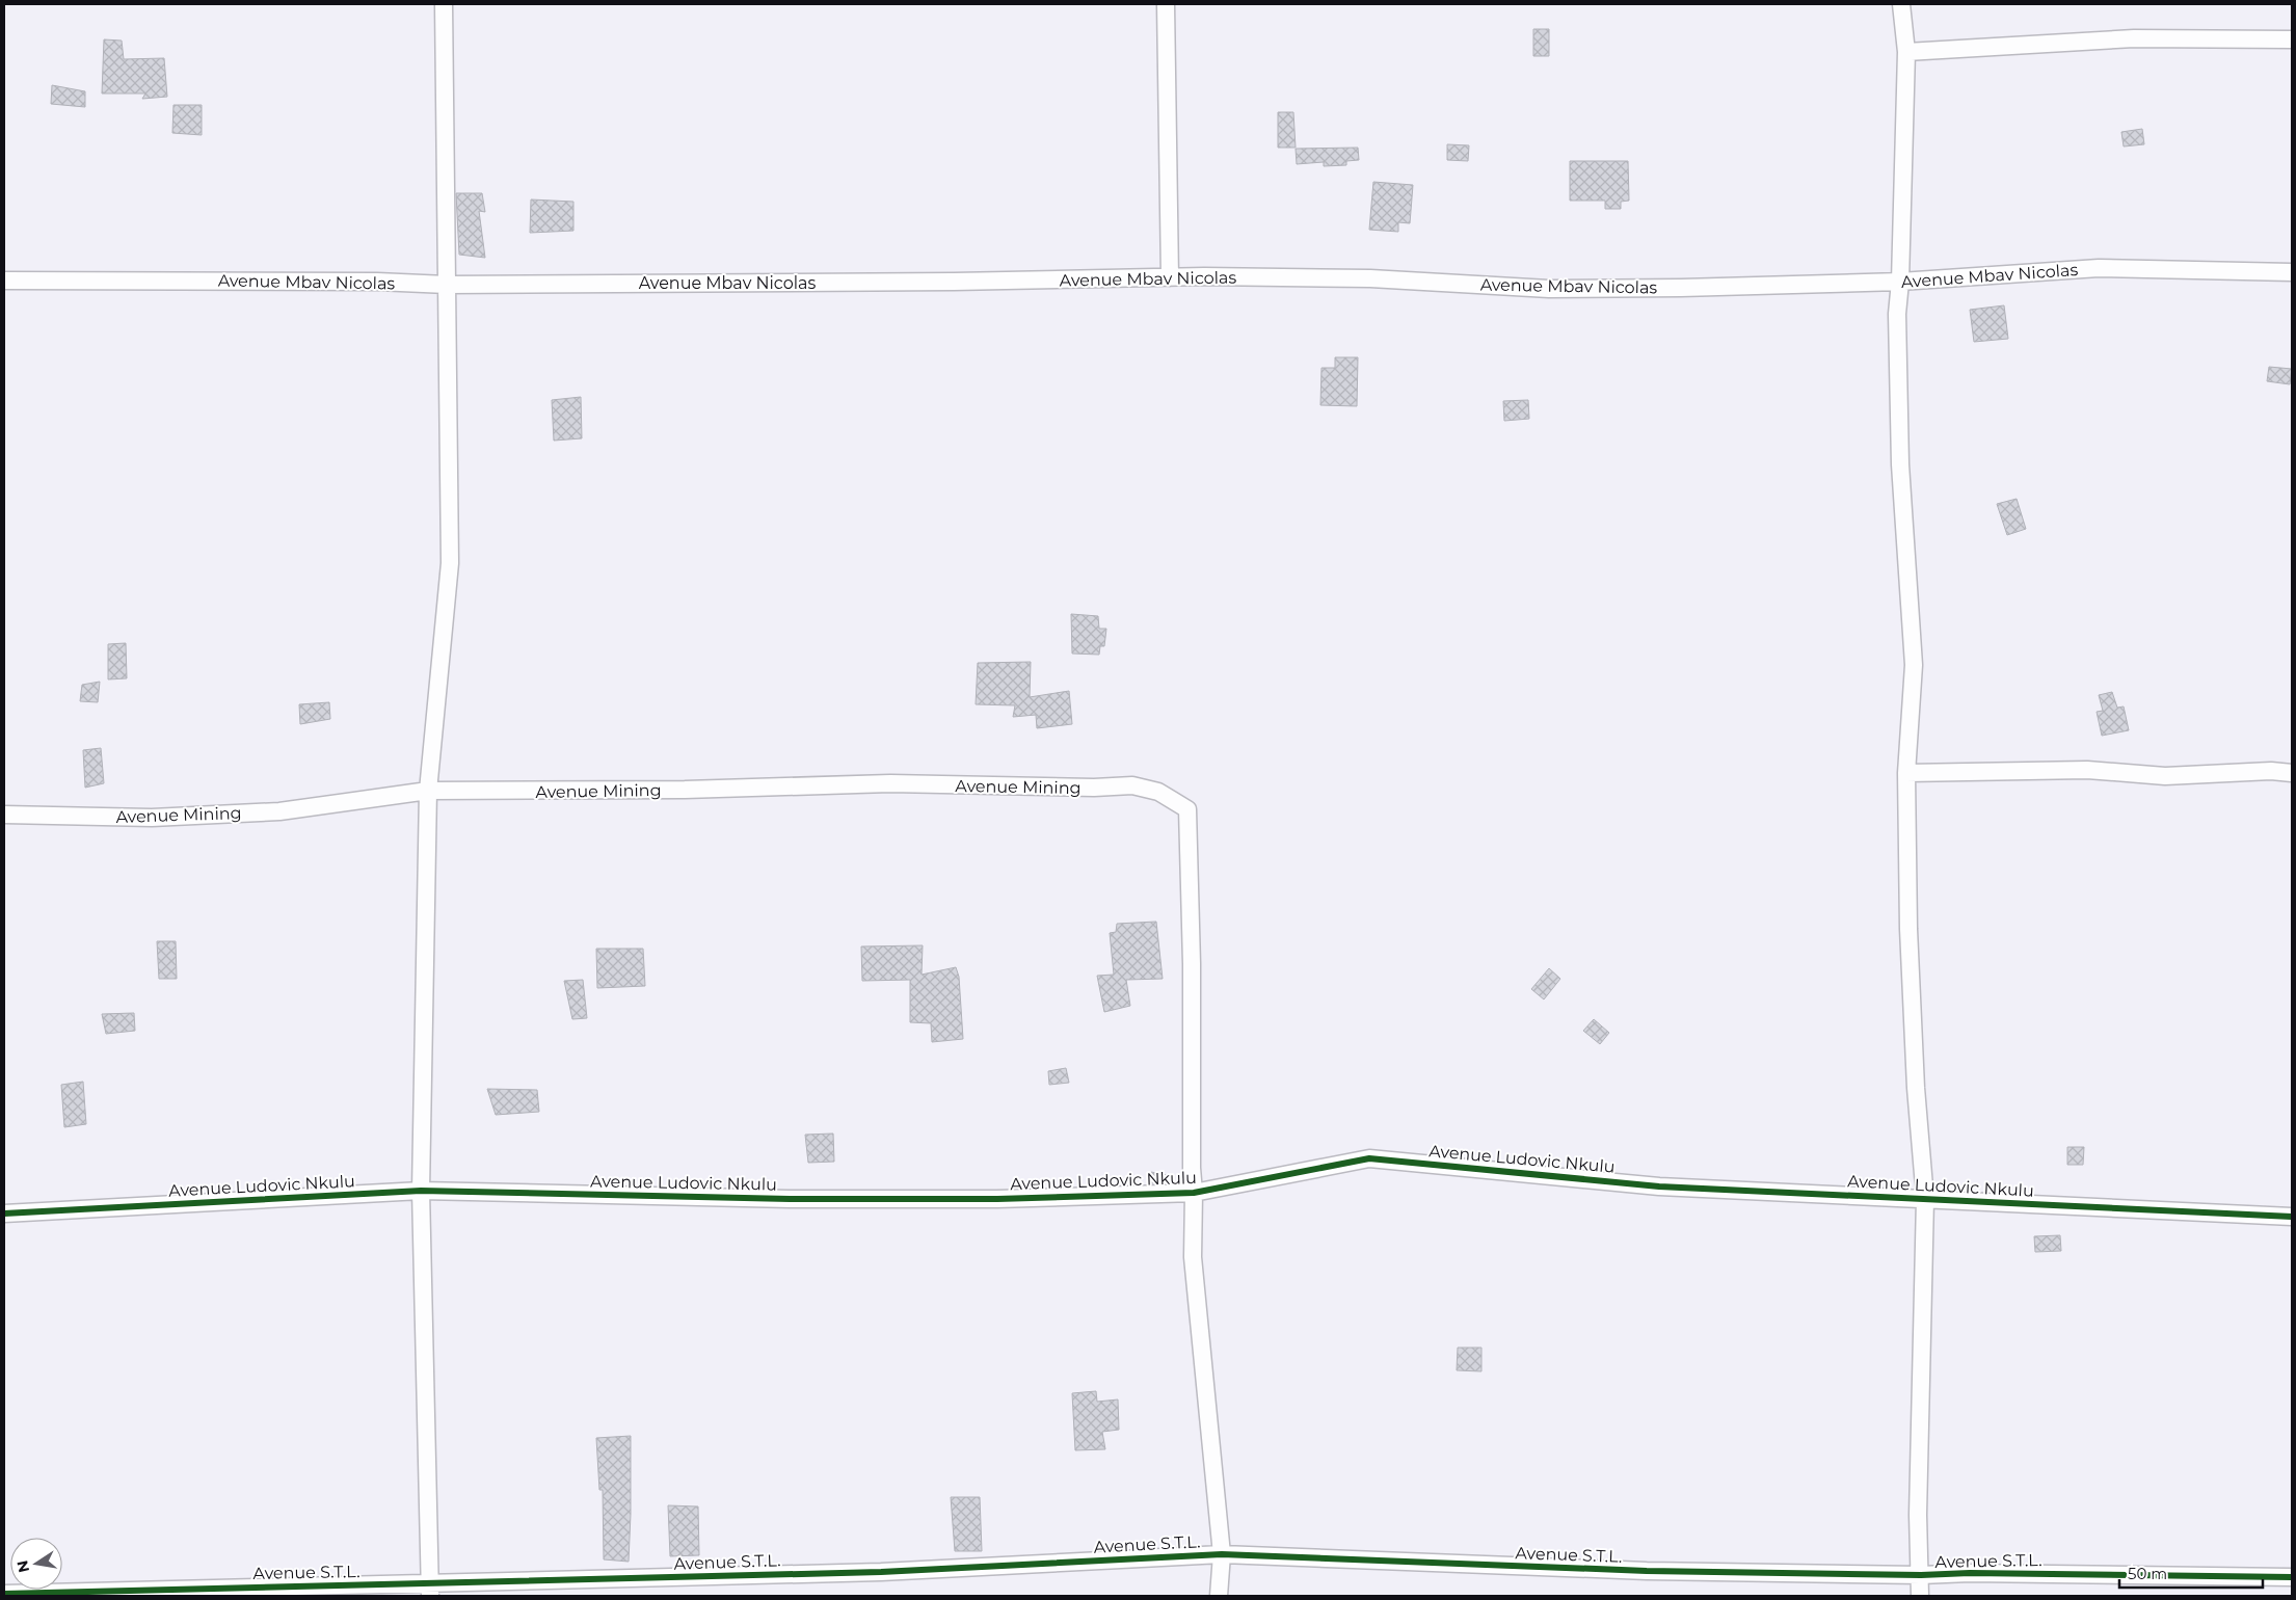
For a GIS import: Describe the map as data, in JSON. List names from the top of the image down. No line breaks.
{"streets":{"street":["Avenue Mbav Nicolas","Avenue Mining","Avenue Ludovic Nkulu","Avenue S.T.L."]},"crossings":[["Avenue Mining","Avenue Ludovic Nkulu"]],"scale_bar":"50 m","north":"left"}
